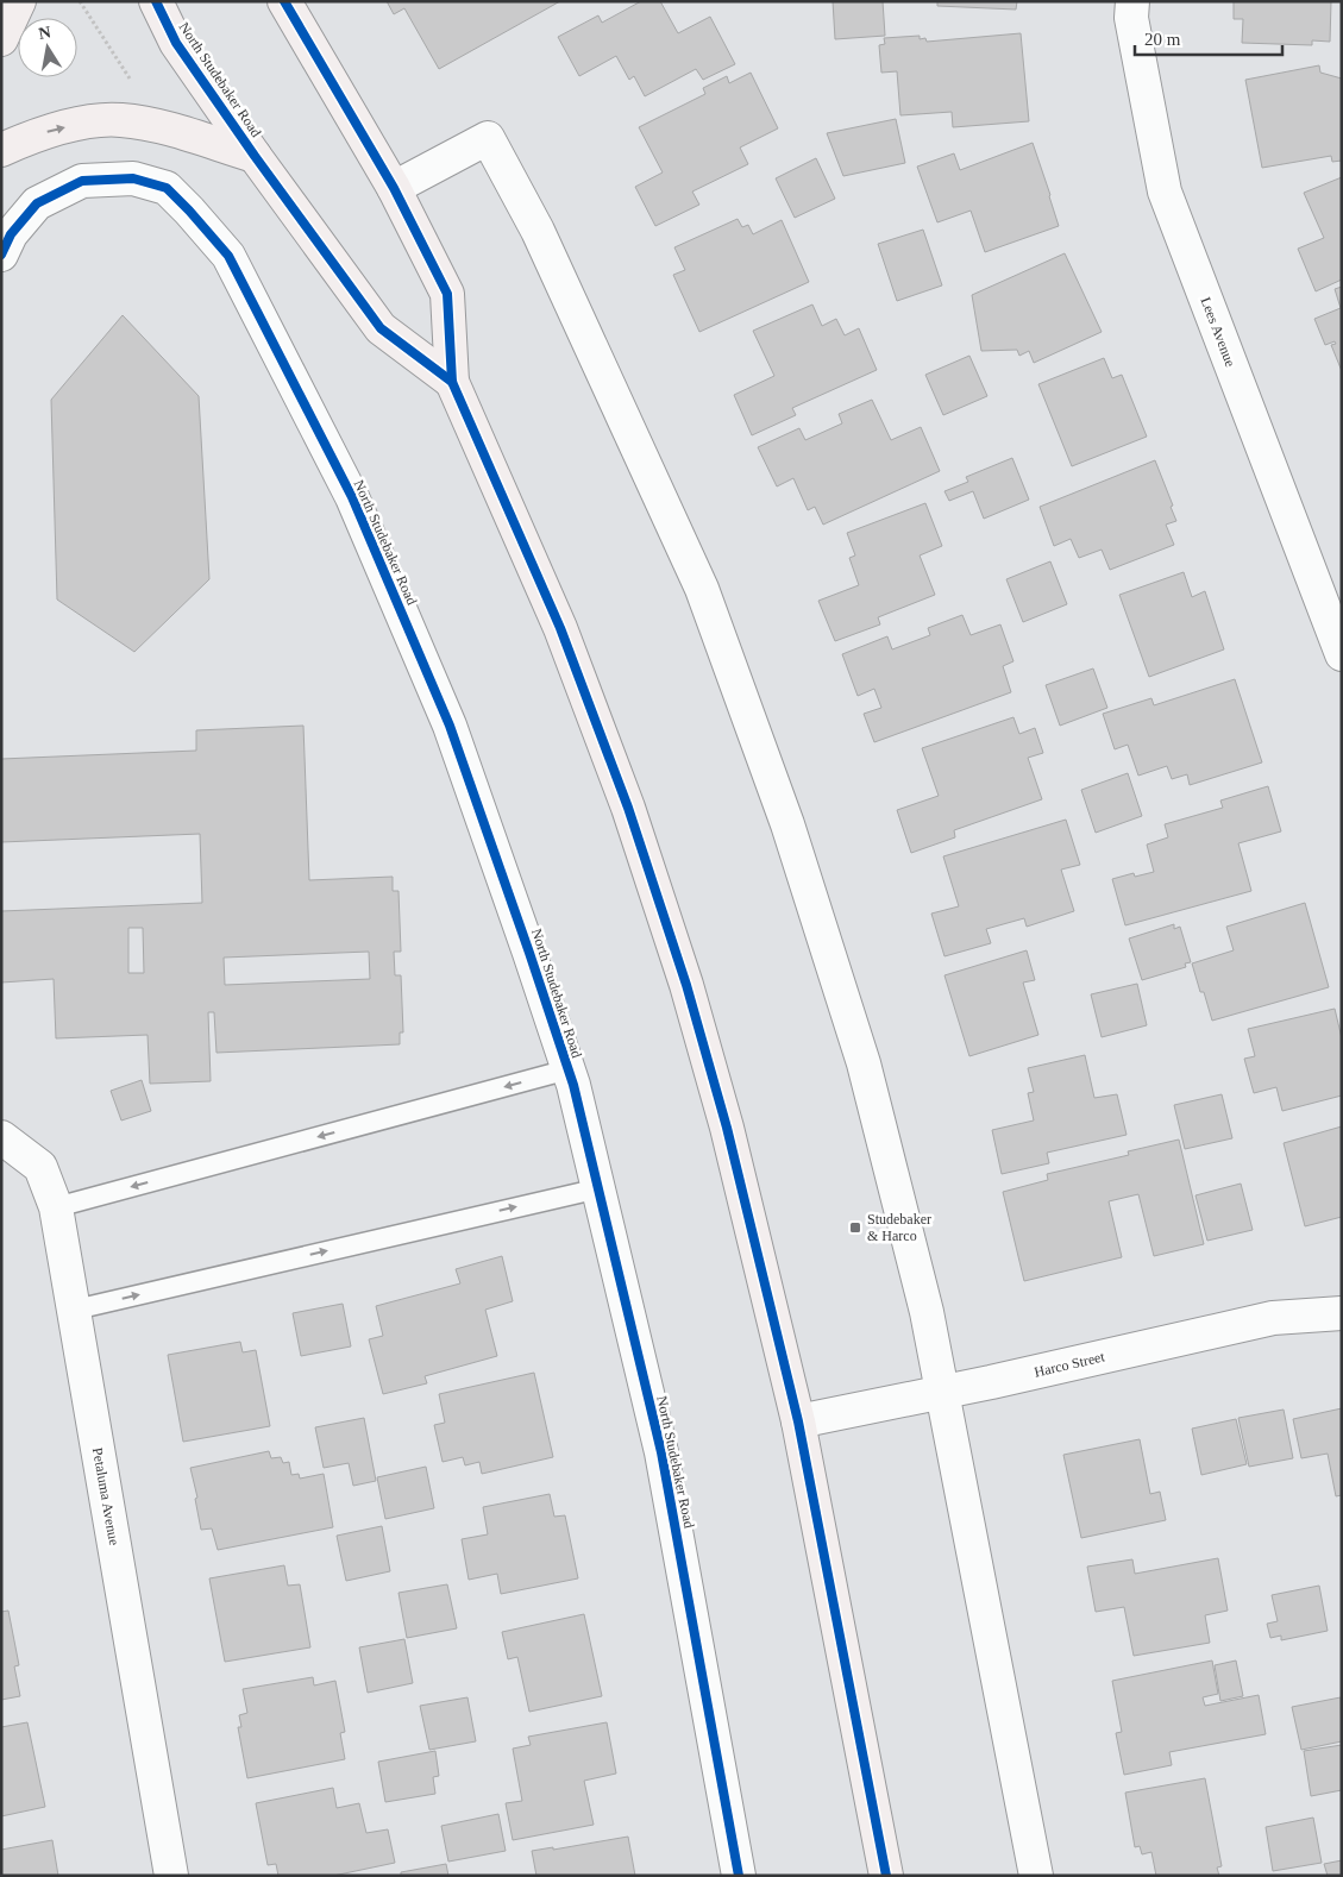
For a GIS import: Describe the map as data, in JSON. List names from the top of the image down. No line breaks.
{"streets":{"main road":["North Studebaker Road"],"street":["Lees Avenue","Harco Street","Petaluma Avenue"]},"crossings":[["North Studebaker Road","Harco Street"]],"places":{"transit":["Studebaker & Harco"]},"scale_bar":"20 m","north":"top"}
